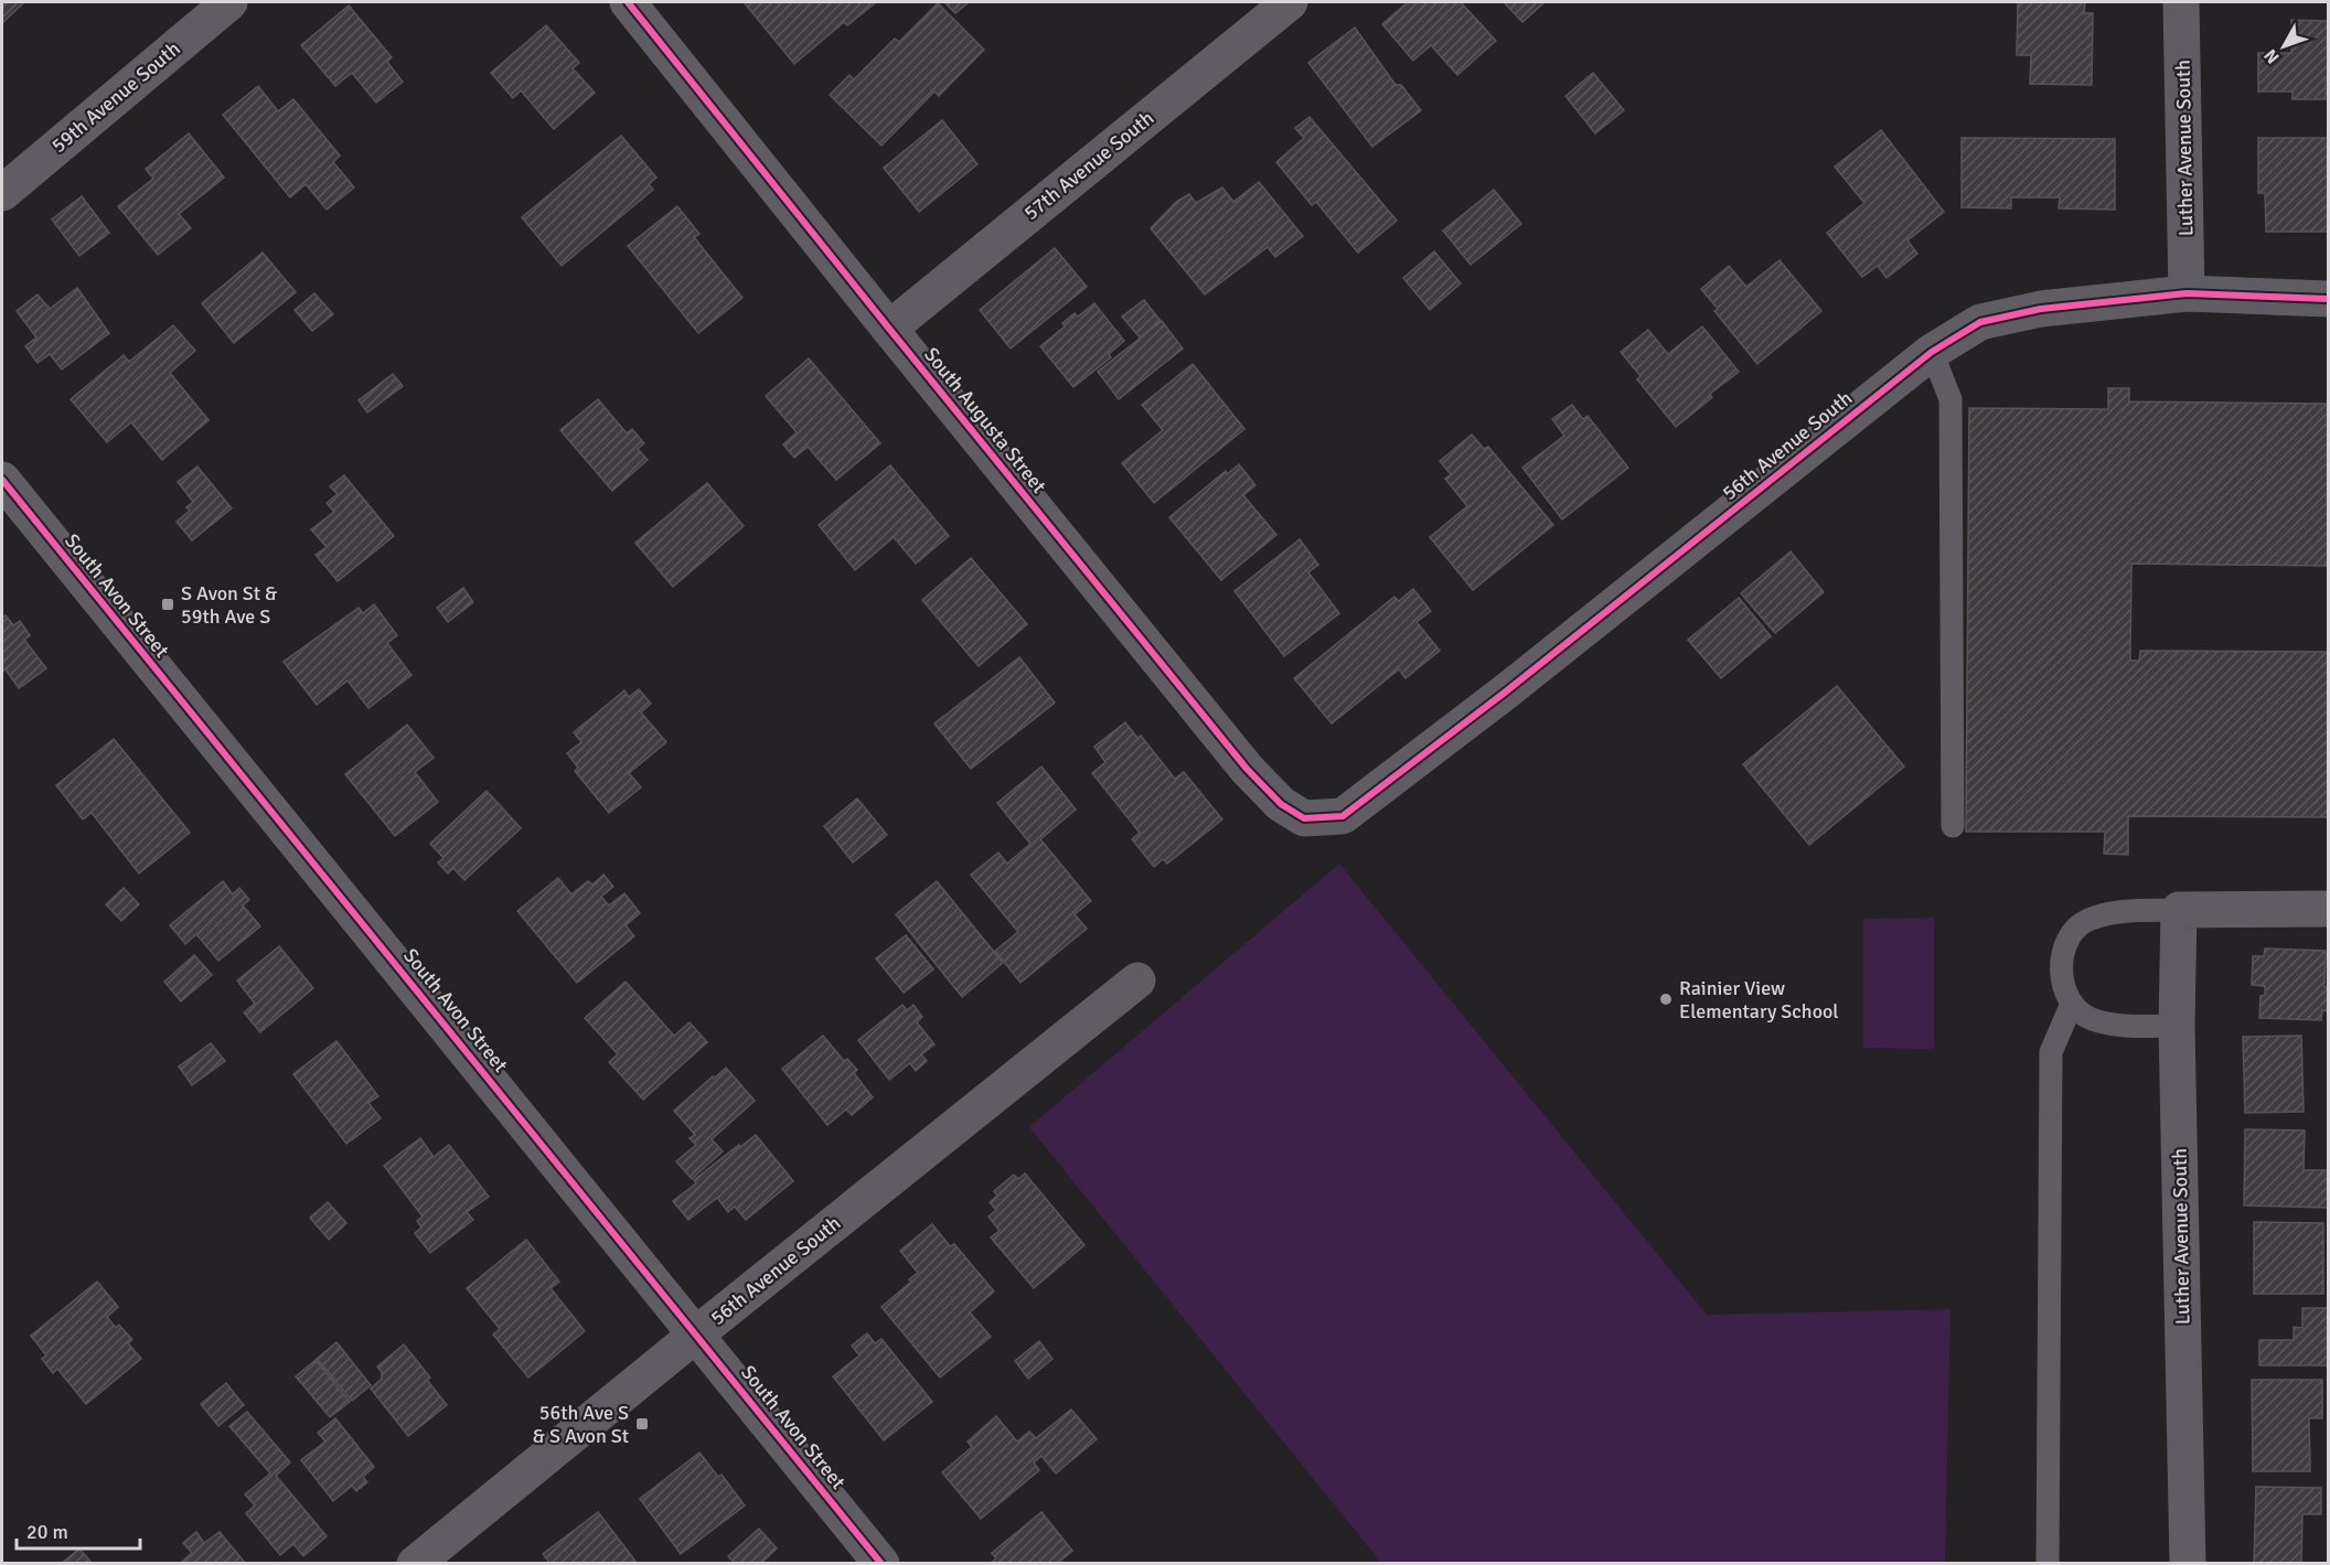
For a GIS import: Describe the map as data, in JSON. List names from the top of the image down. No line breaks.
{"streets":{"street":["59th Avenue South","Luther Avenue South","57th Avenue South","South Augusta Street","56th Avenue South","South Avon Street"]},"crossings":[["Luther Avenue South","56th Avenue South"],["57th Avenue South","South Augusta Street"],["South Augusta Street","56th Avenue South"],["56th Avenue South","South Avon Street"]],"places":{"transit":["S Avon St & 59th Ave S","56th Ave S & S Avon St"],"other":["Rainier View Elementary School"]},"scale_bar":"20 m","north":"bottom left"}
